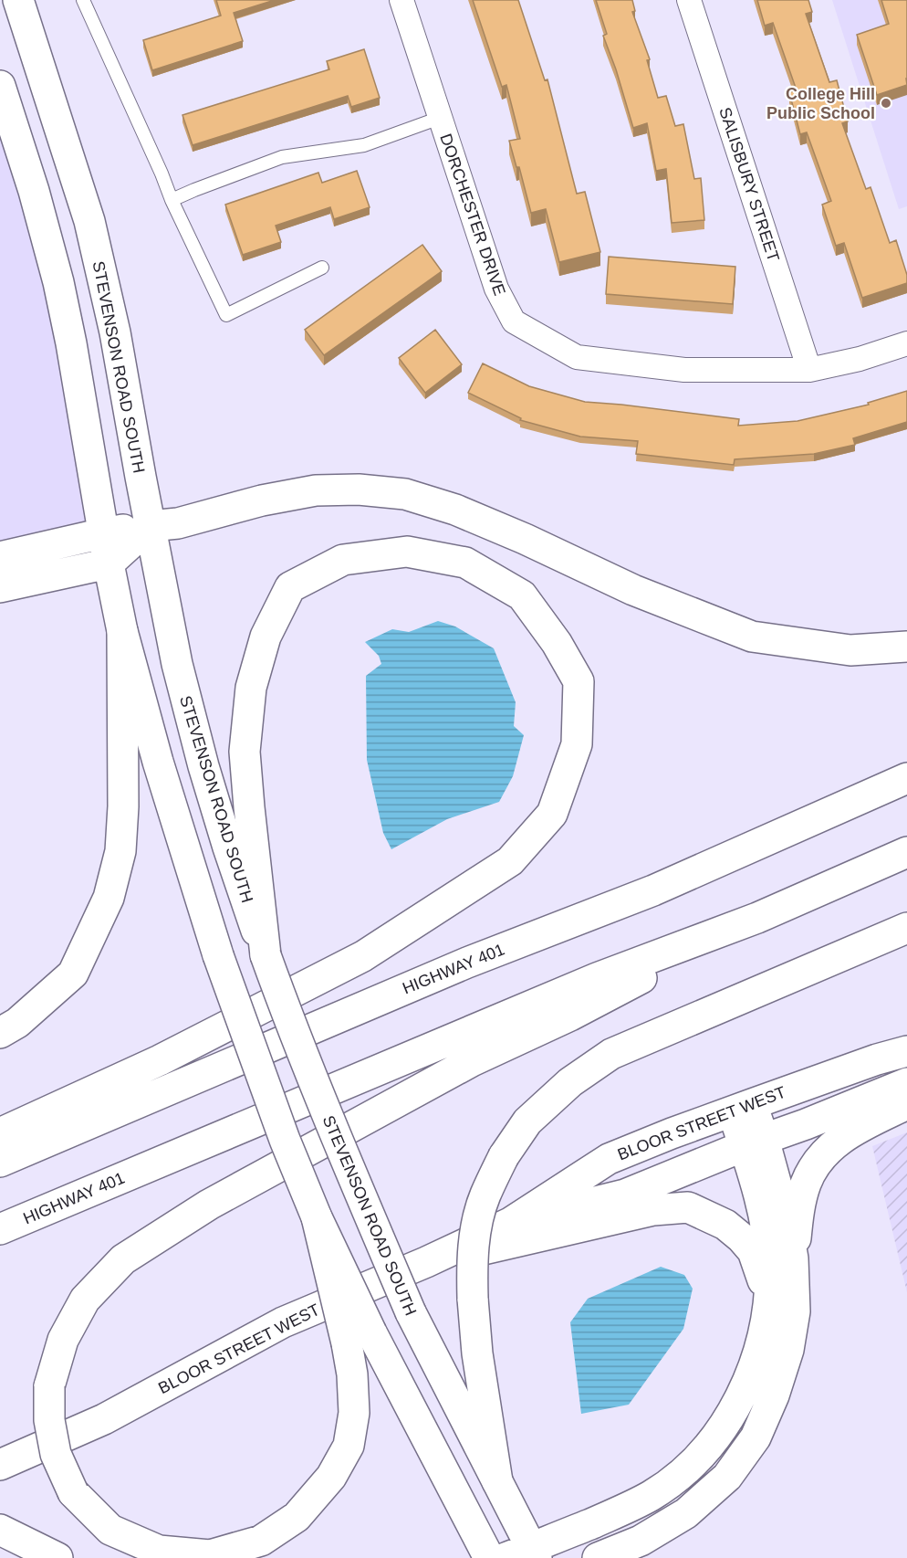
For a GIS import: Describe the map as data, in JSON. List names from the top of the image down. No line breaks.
{"streets":{"main road":["STEVENSON ROAD SOUTH","HIGHWAY 401","BLOOR STREET WEST"],"street":["SALISBURY STREET","DORCHESTER DRIVE"]},"crossings":[["SALISBURY STREET","DORCHESTER DRIVE"]],"places":["College Hill Public School"]}
